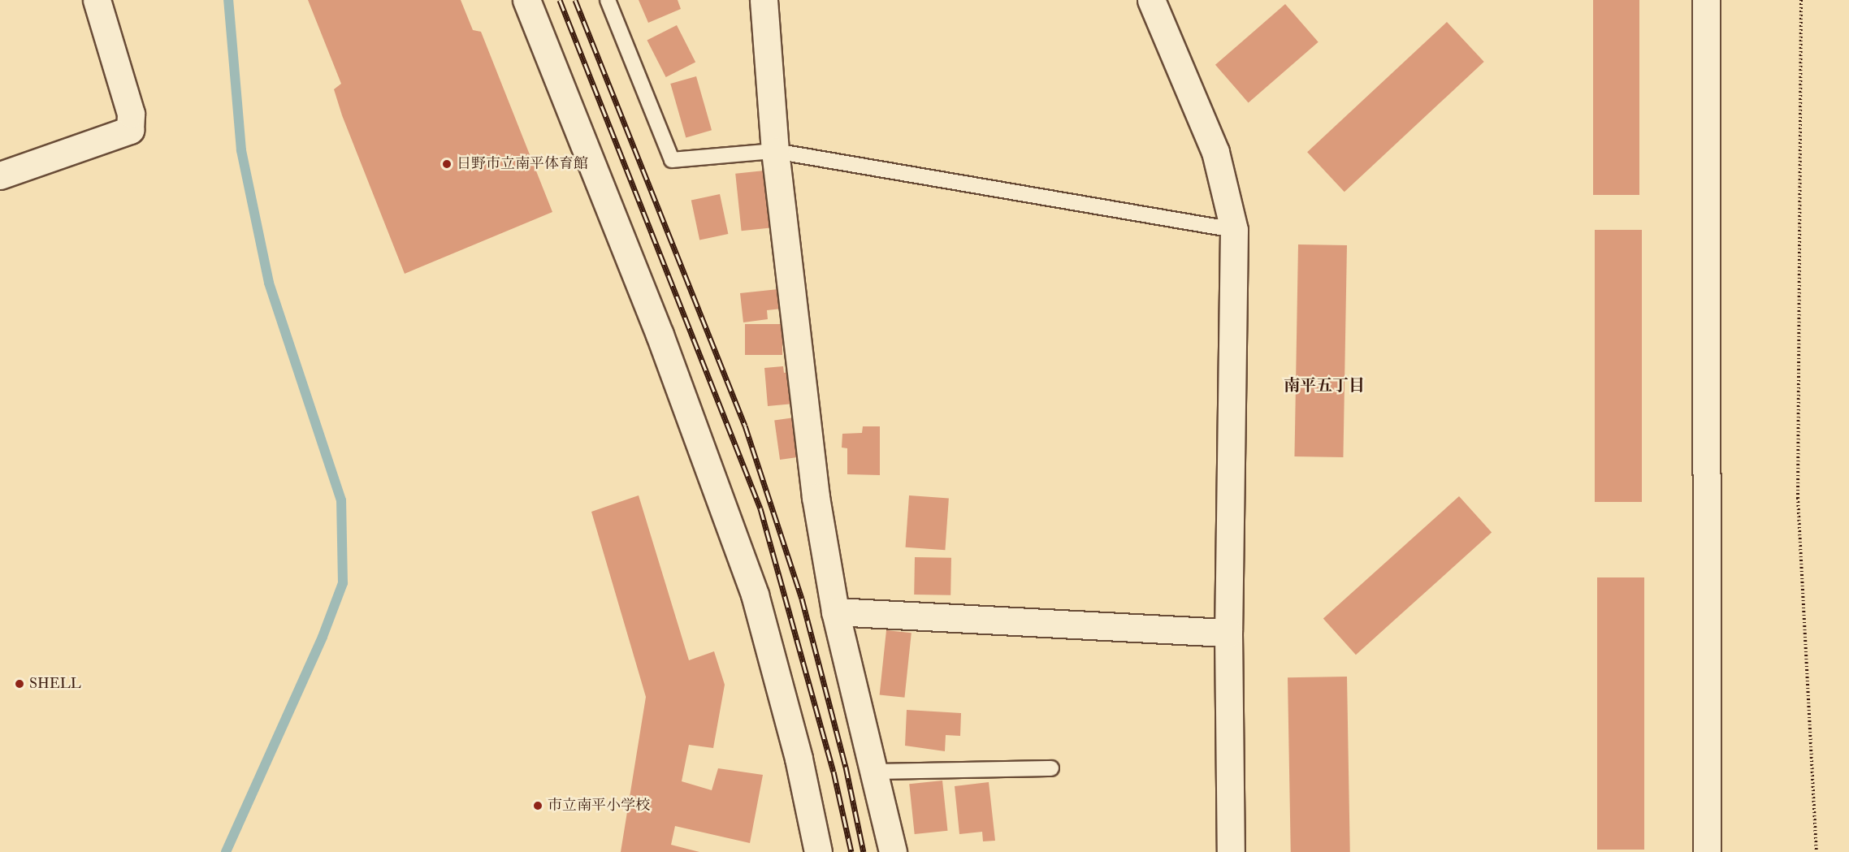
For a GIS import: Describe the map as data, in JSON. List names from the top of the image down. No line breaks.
{"districts":["南平五丁目"],"places":["日野市立南平体育館","SHELL","市立南平小学校"]}
